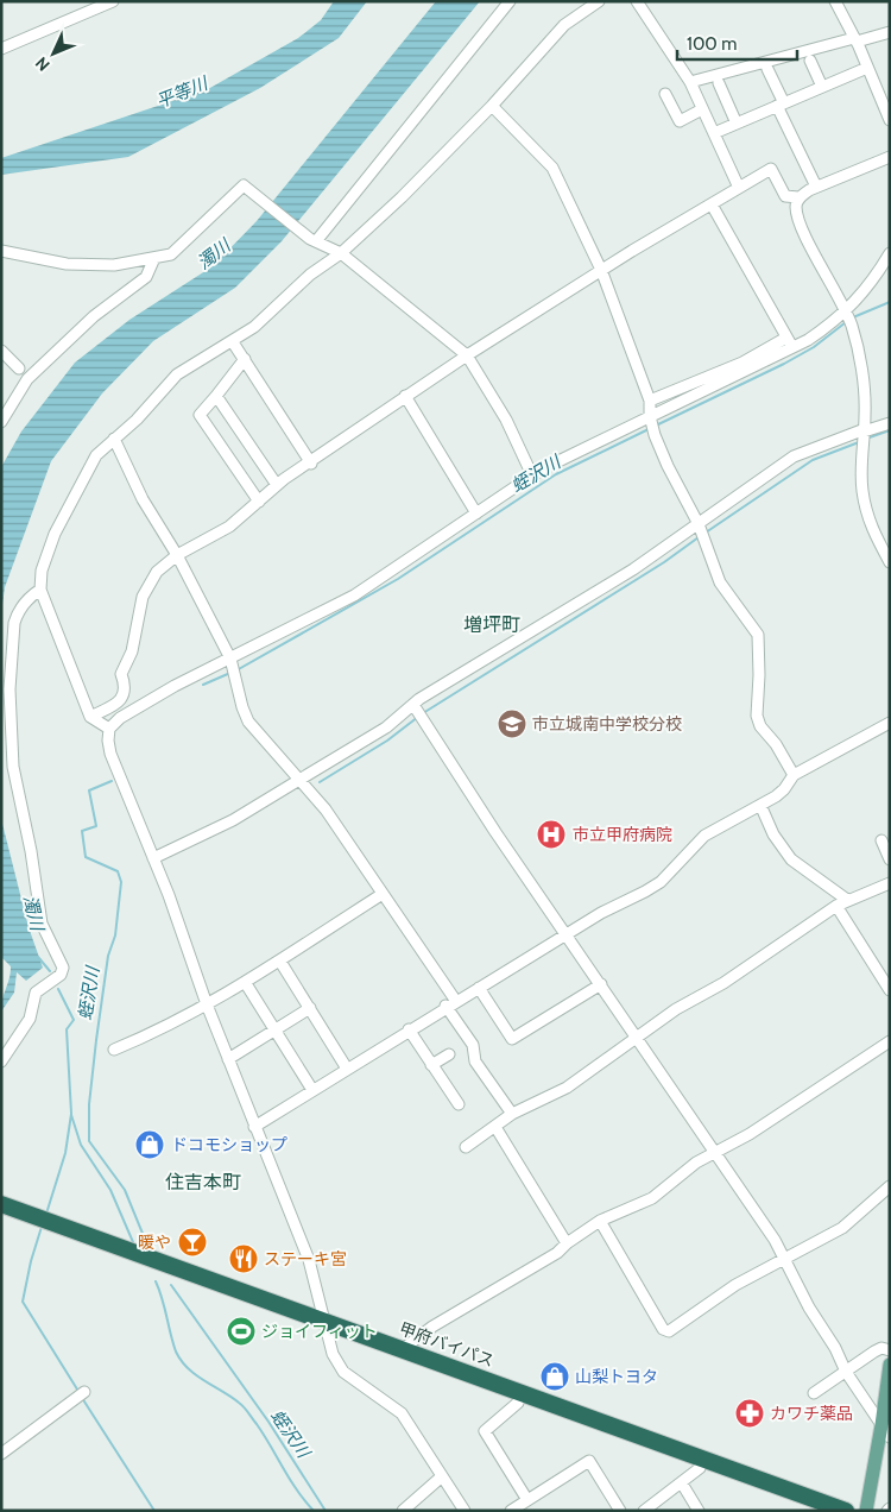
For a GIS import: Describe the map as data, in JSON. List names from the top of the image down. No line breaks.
{"streets":{"highway":["甲府バイパス"]},"districts":["増坪町","住吉本町"],"water":["平等川","濁川","蛭沢川"],"places":{"school or university":["市立城南中学校分校"],"hospital":["市立甲府病院"],"shop":["ドコモショップ","山梨トヨタ"],"bar":["暖や"],"restaurant":["ステーキ宮"],"sports":["ジョイフィット"],"pharmacy":["カワチ薬品"]},"scale_bar":"100 m","north":"bottom left"}
